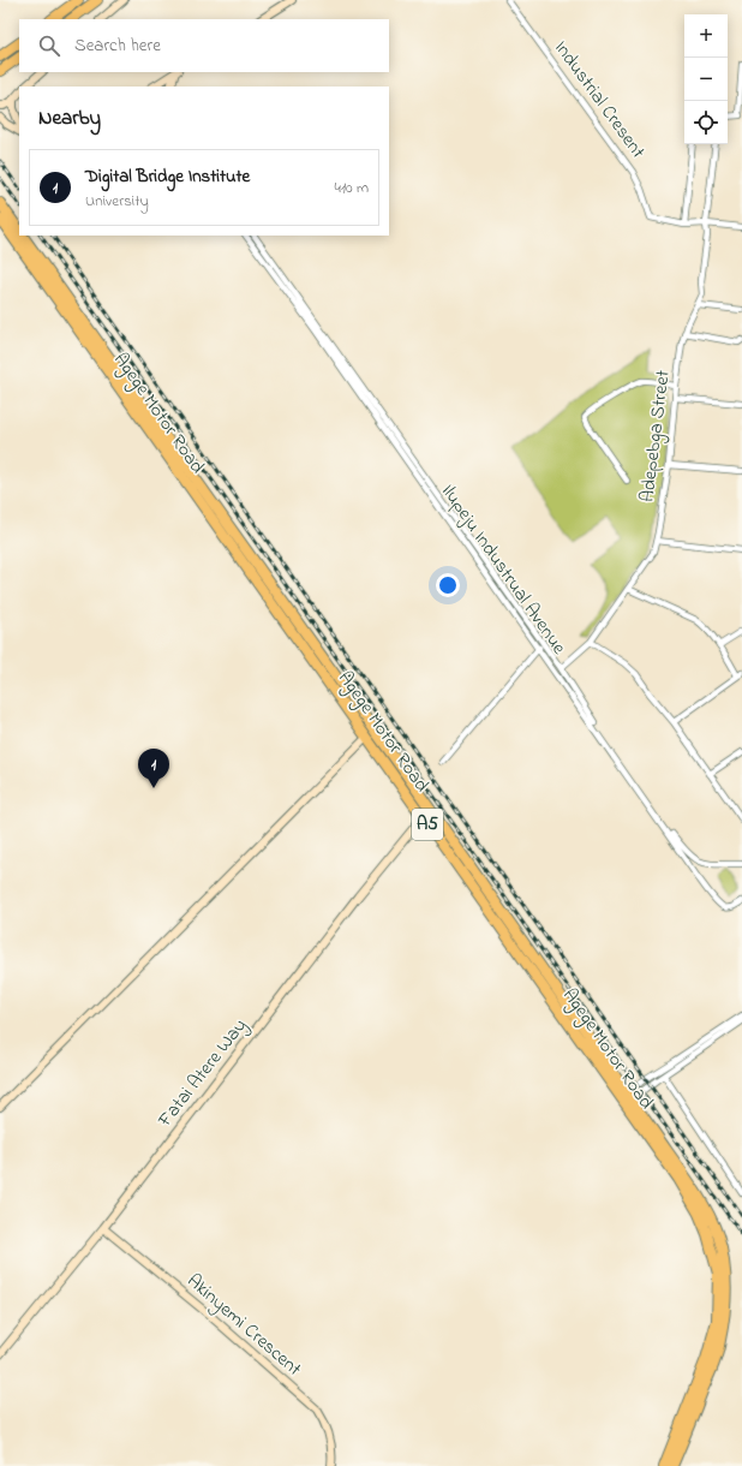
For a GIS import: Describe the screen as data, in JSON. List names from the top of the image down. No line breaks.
{"streets":{"highway":["Agege Motor Road","A5"],"street":["Industrial Cresent","Adepebga Street","Ilupeju Industrual Avenue","Fatai Atere Way","Akinyemi Crescent"]},"crossings":[["Agege Motor Road","Fatai Atere Way"],["Adepebga Street","Ilupeju Industrual Avenue"],["Fatai Atere Way","Akinyemi Crescent"]],"page":{"map_buttons":["+","−"],"search":"Search here","heading":"Nearby","list":[{"mark":"1","name":"Digital Bridge Institute","note":"University","value":"410 m"}],"pins":"1"}}
